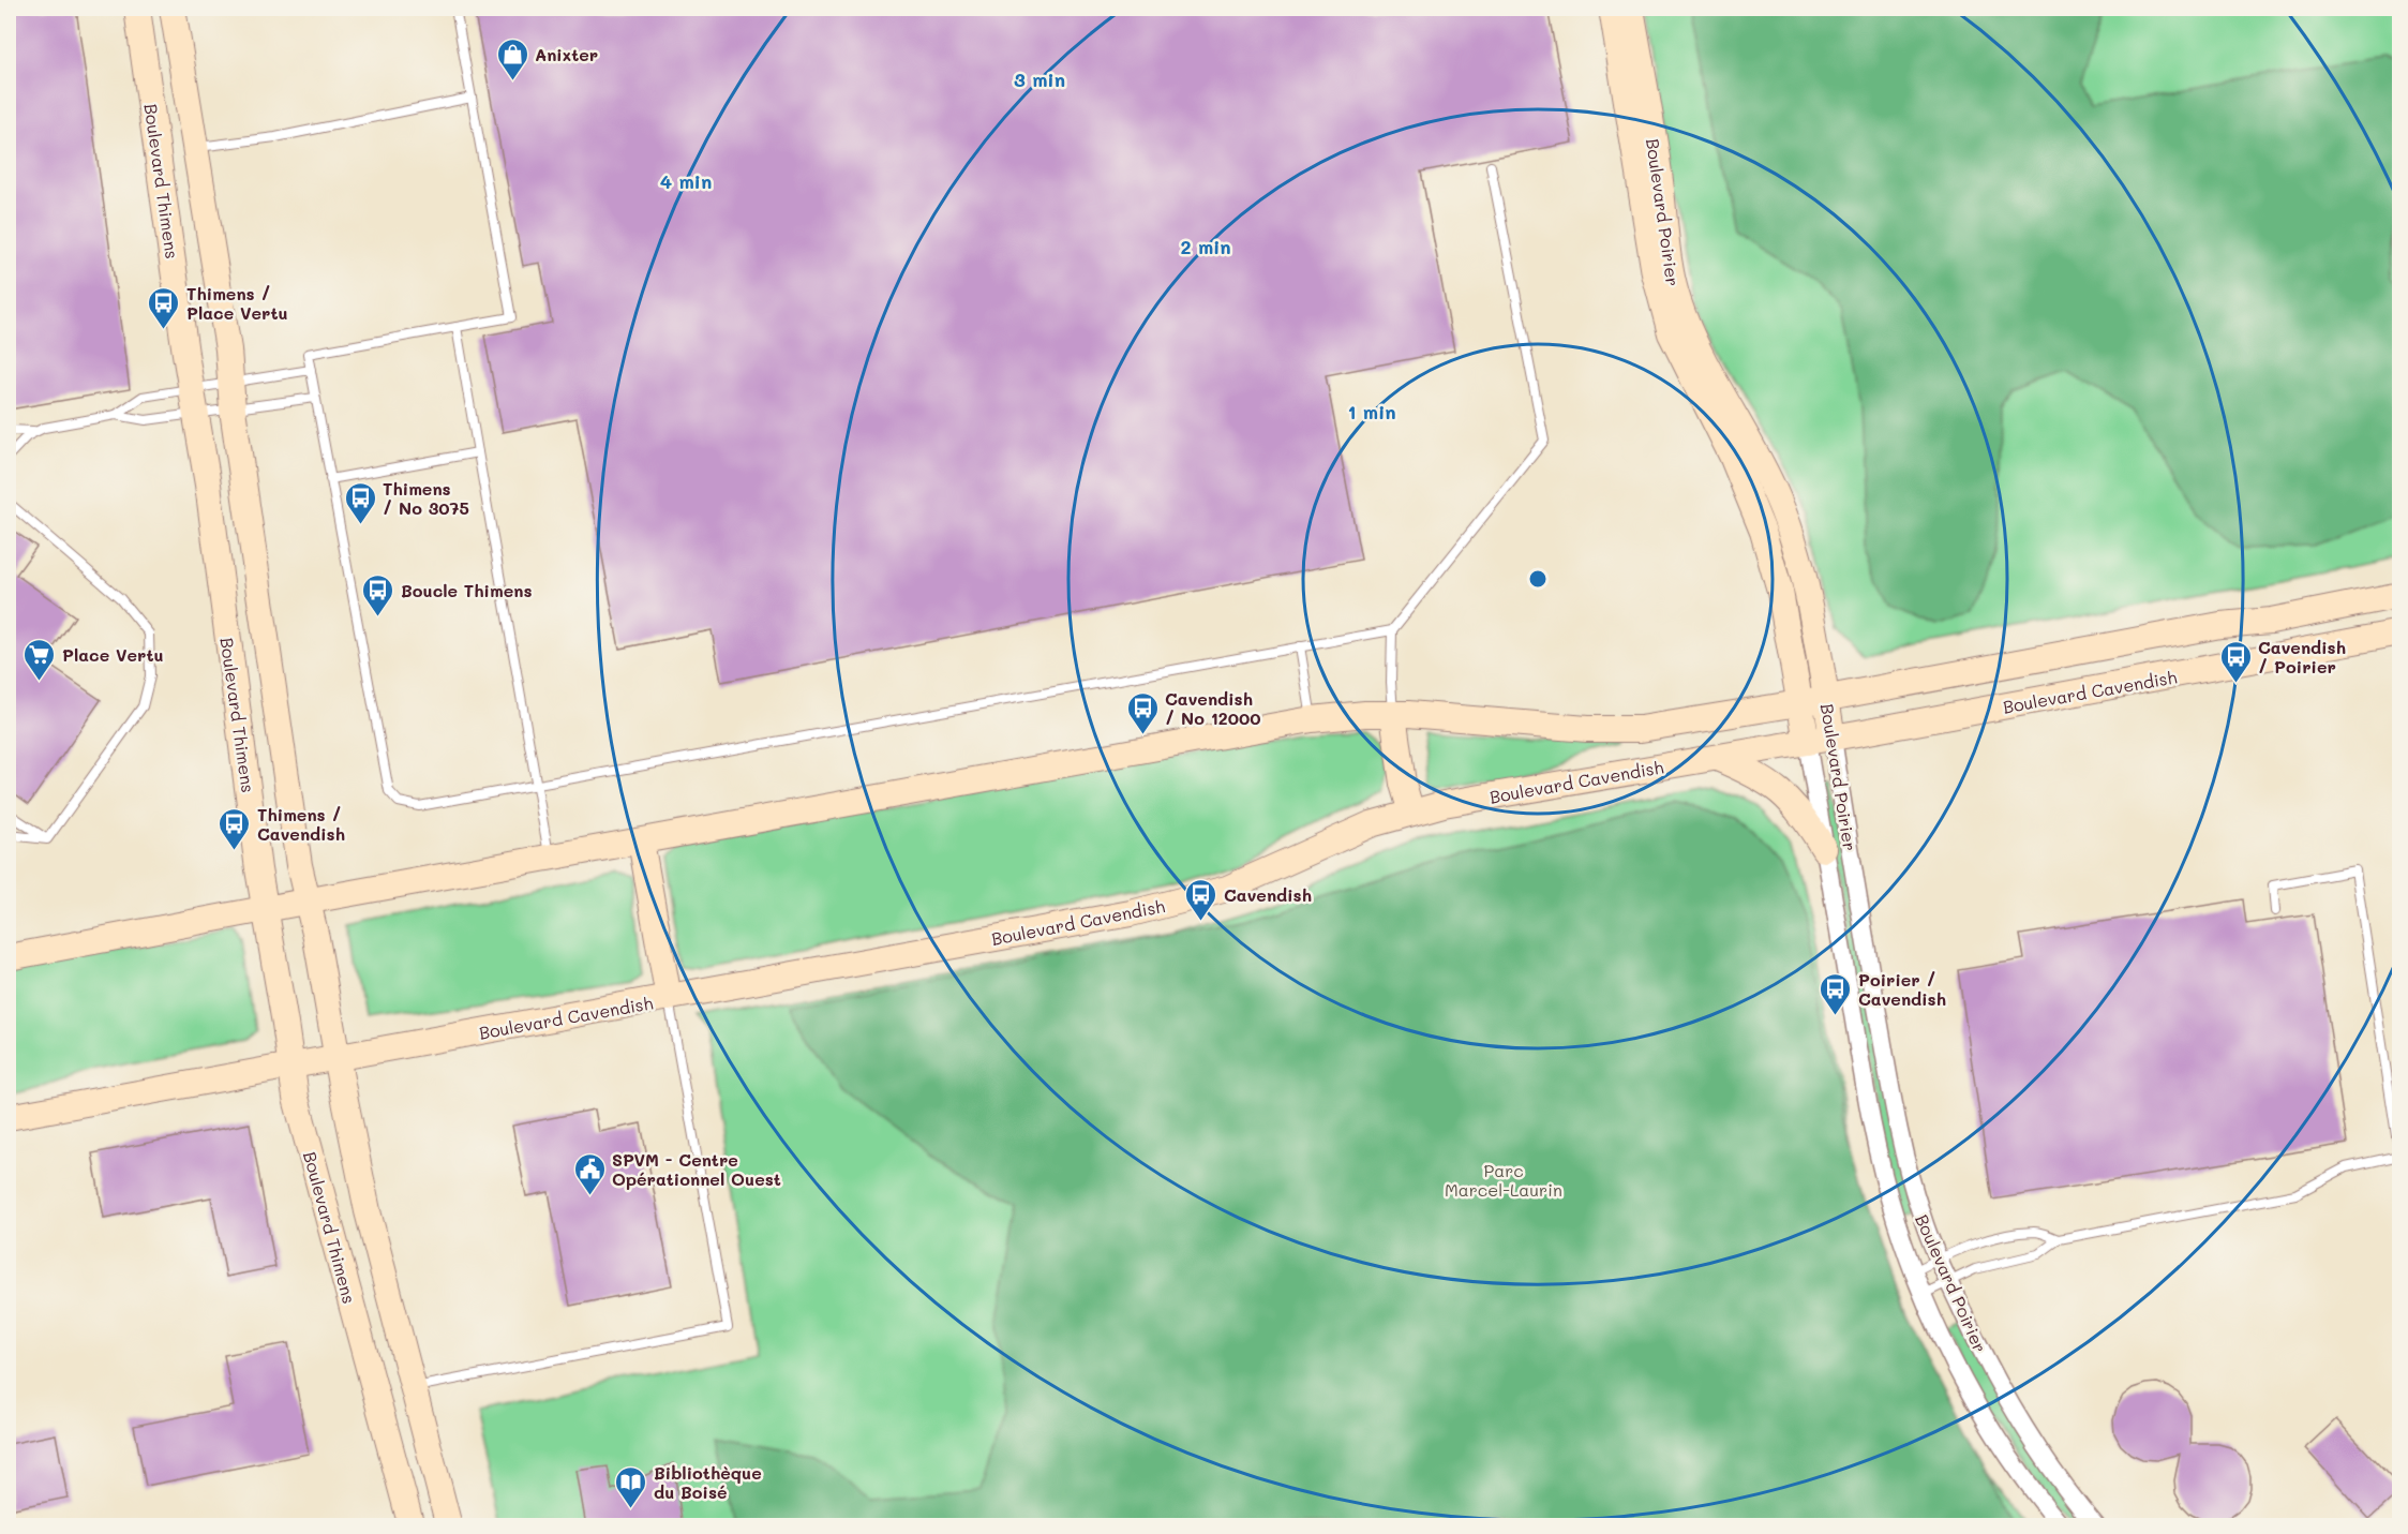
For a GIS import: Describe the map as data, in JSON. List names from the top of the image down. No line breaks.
{"streets":{"main road":["Boulevard Thimens","Boulevard Poirier","Boulevard Cavendish"]},"crossings":[["Boulevard Thimens","Boulevard Cavendish"],["Boulevard Poirier","Boulevard Cavendish"]],"parks":["Parc Marcel-Laurin"],"places":{"shop":["Anixter"],"bus stop":["Thimens / Place Vertu","Thimens / No 3075","Boucle Thimens","Cavendish / Poirier","Cavendish / No 12000","Thimens / Cavendish","Cavendish","Poirier / Cavendish"],"supermarket":["Place Vertu"],"public building":["SPVM - Centre Opérationnel Ouest"],"library":["Bibliothèque du Boisé"]},"rings":["3 min","4 min","2 min","1 min"]}
